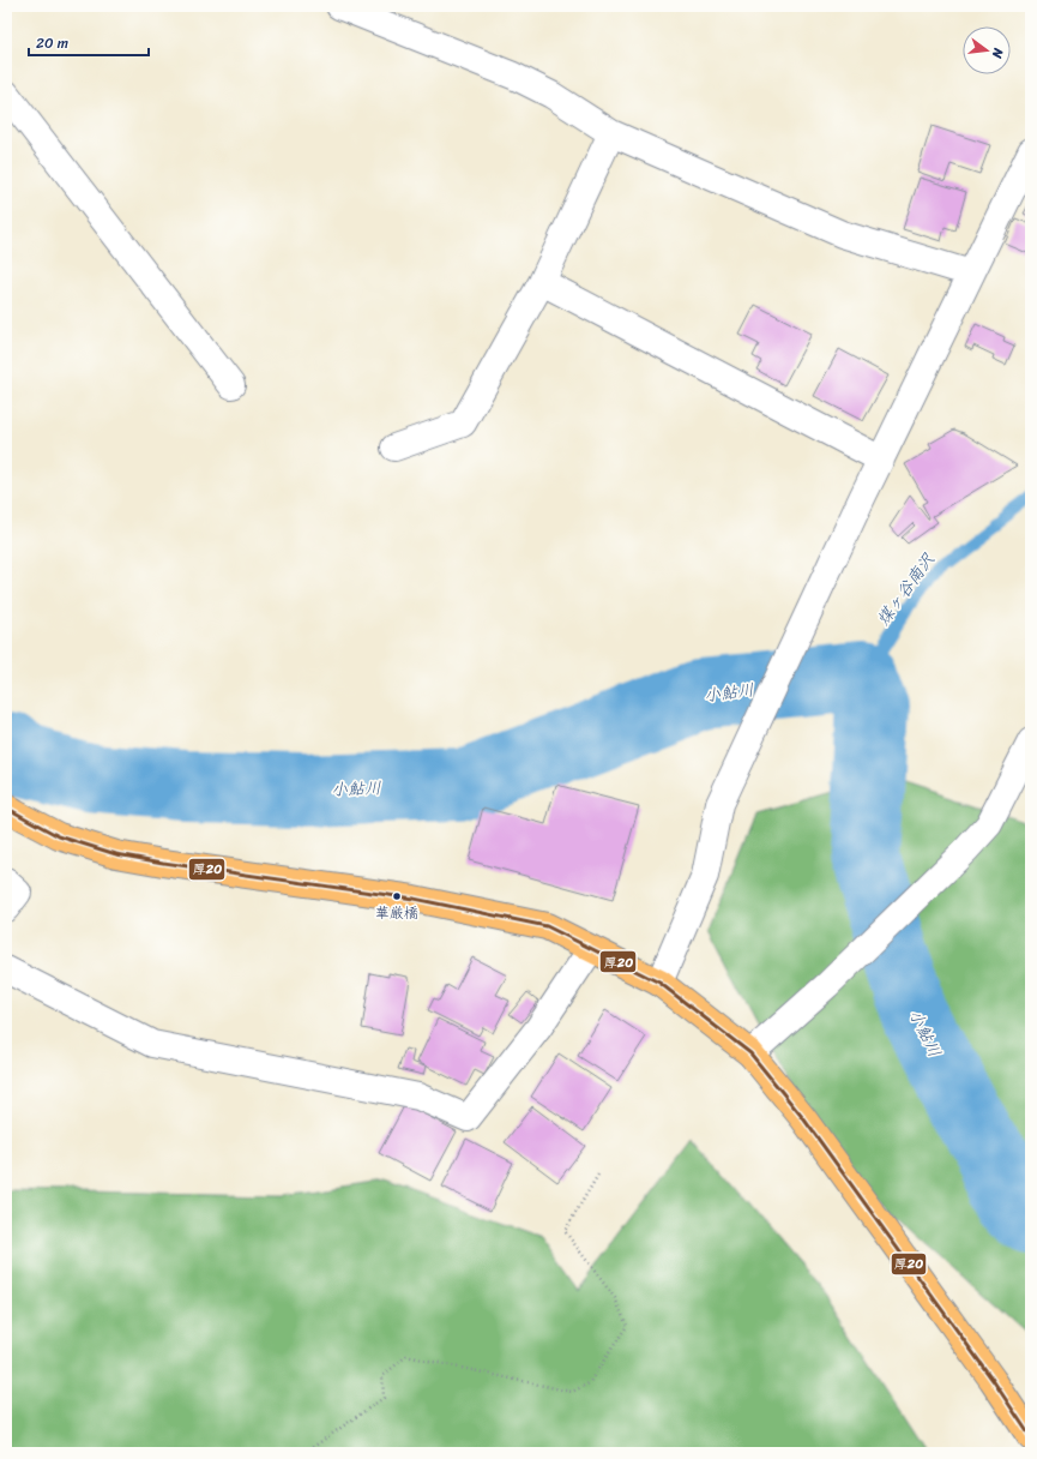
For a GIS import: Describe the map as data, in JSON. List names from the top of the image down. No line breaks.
{"water":["煤ヶ谷南沢","小鮎川"],"places":["華厳橋"],"lines":["transit line 厚20"],"scale_bar":"20 m","north":"right"}
